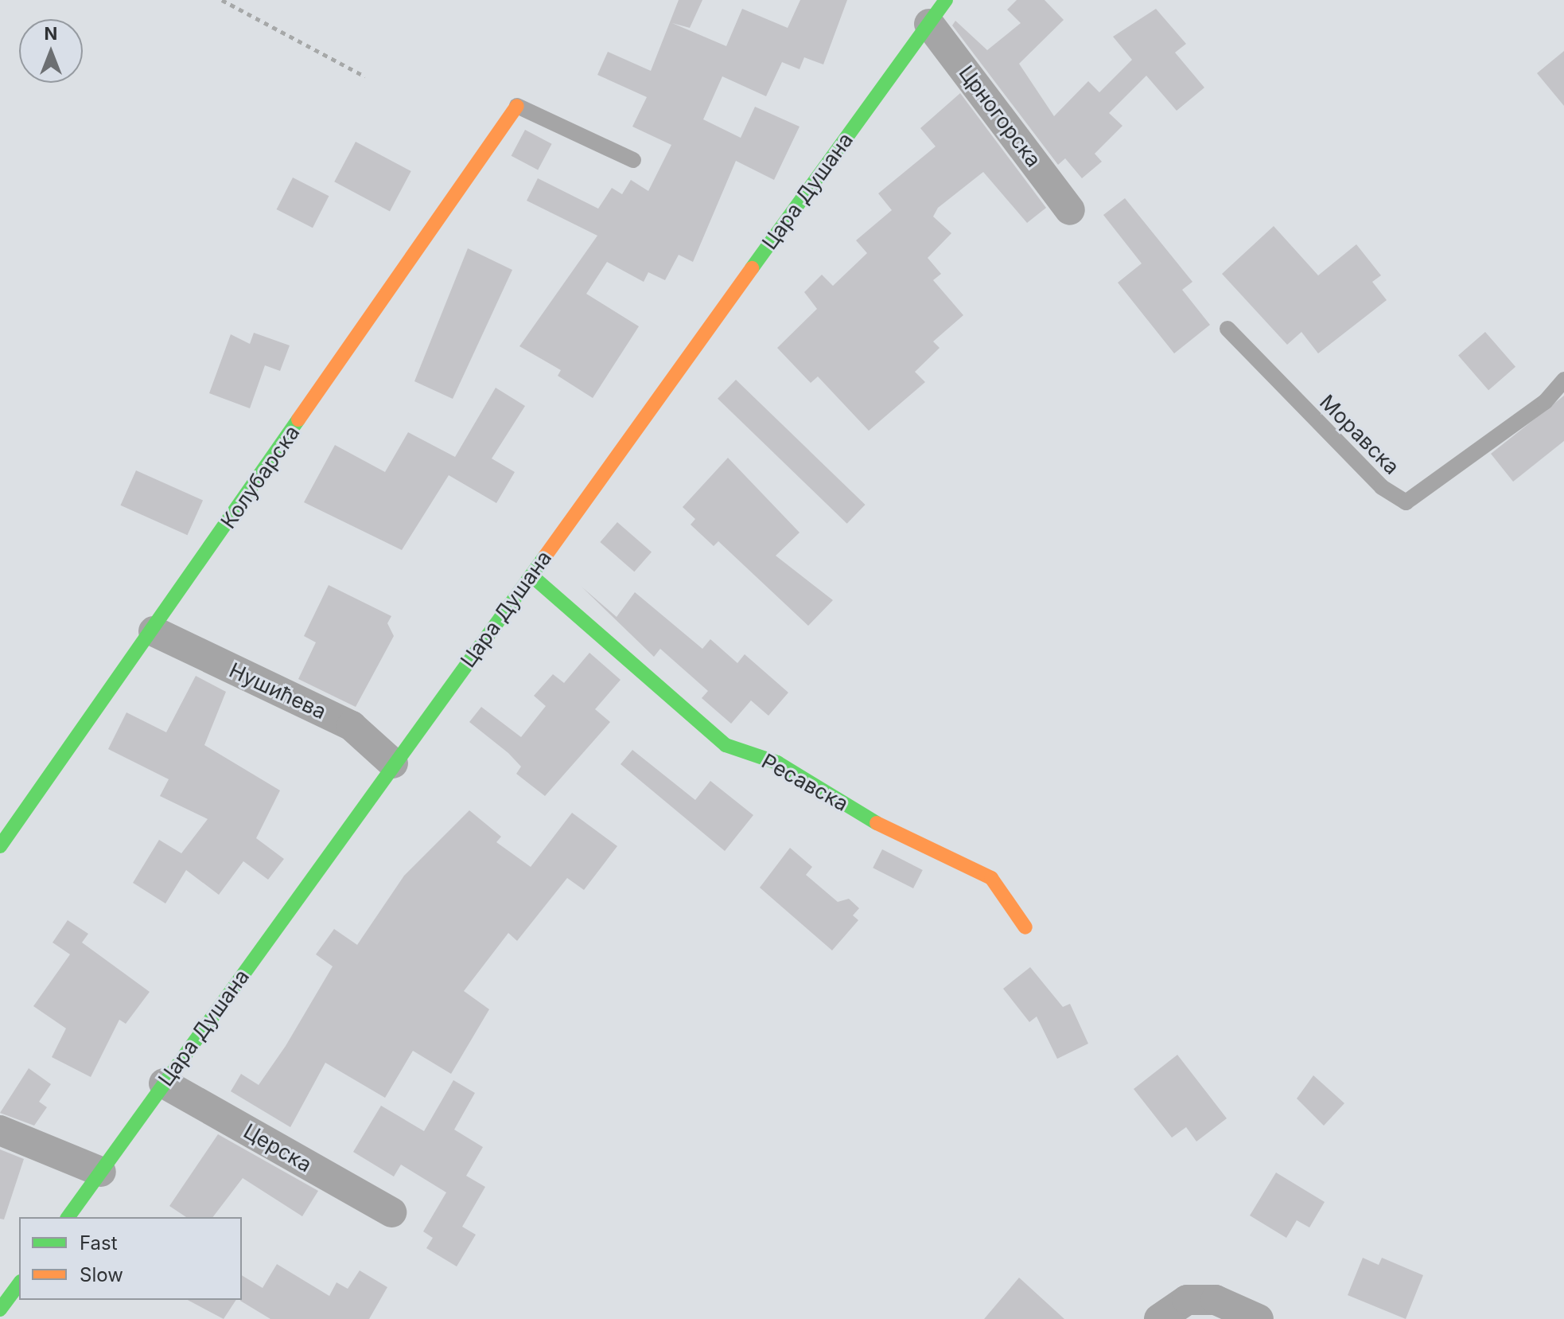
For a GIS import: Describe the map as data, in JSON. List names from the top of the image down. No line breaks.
{"streets":{"main road":["Цара Душана","Колубарска","Ресавска"],"street":["Црногорска","Нушићева","Церска"],"lane":["Моравска"]},"crossings":[["Црногорска","Цара Душана"],["Цара Душана","Нушићева"],["Цара Душана","Ресавска"],["Цара Душана","Церска"],["Колубарска","Нушићева"]],"legend":["Fast","Slow"],"north":"top"}
